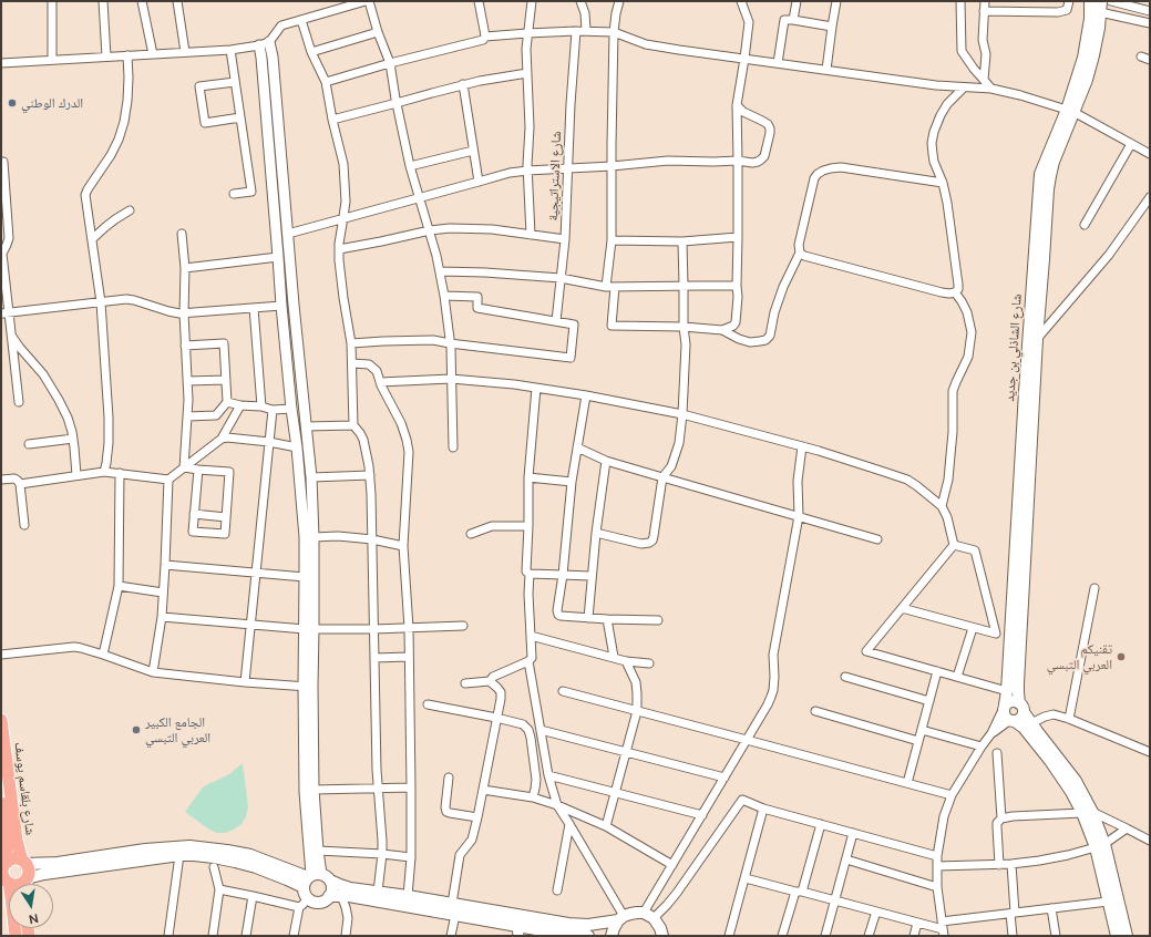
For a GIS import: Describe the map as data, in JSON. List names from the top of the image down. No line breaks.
{"streets":{"main road":["شارع الشاذلي بن جديد","شارع بلقاسم يوسف"],"street":["شارع الاستراتيجية"]},"places":["الدرك الوطني","تقنيكم العربي التبسي","الجامع الكبير العربي التبسي"],"north":"bottom"}
